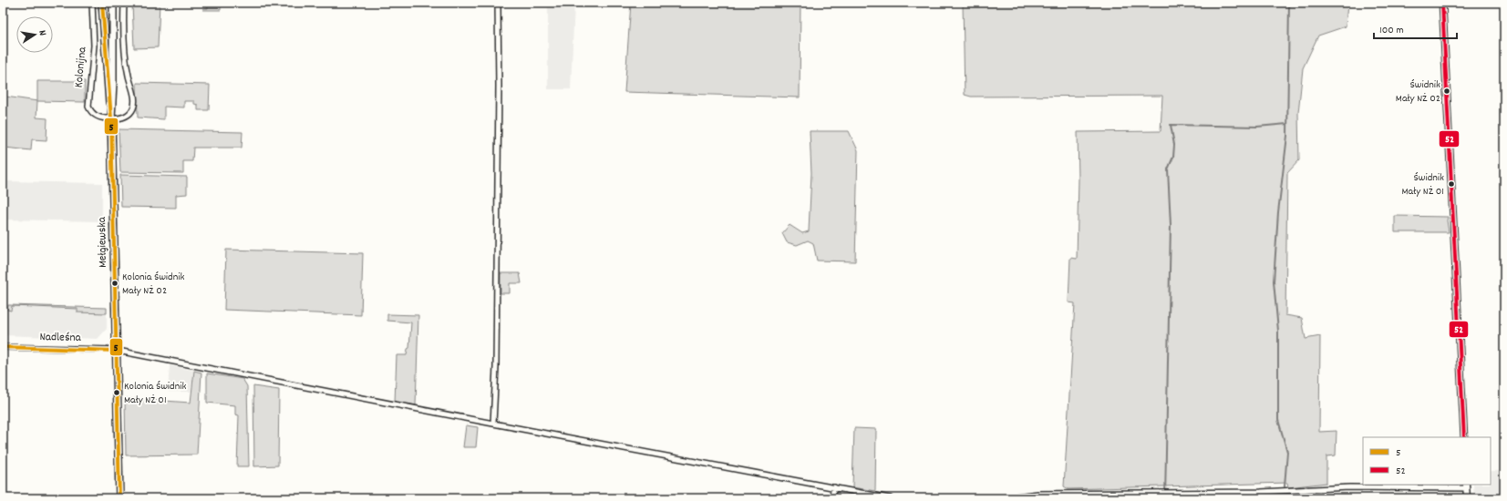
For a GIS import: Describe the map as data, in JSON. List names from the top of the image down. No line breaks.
{"streets":{"main road":["Mełgiewska"],"street":["Kolonijna","Nadleśna"]},"crossings":[["Kolonijna","Mełgiewska"],["Mełgiewska","Nadleśna"]],"places":["Świdnik Mały NŻ 02","Świdnik Mały NŻ 01","Kolonia Świdnik Mały NŻ 02","Kolonia Świdnik Mały NŻ 01"],"lines":["transit line 5","transit line 52"],"legend":["5","52"],"scale_bar":"100 m","north":"right"}
